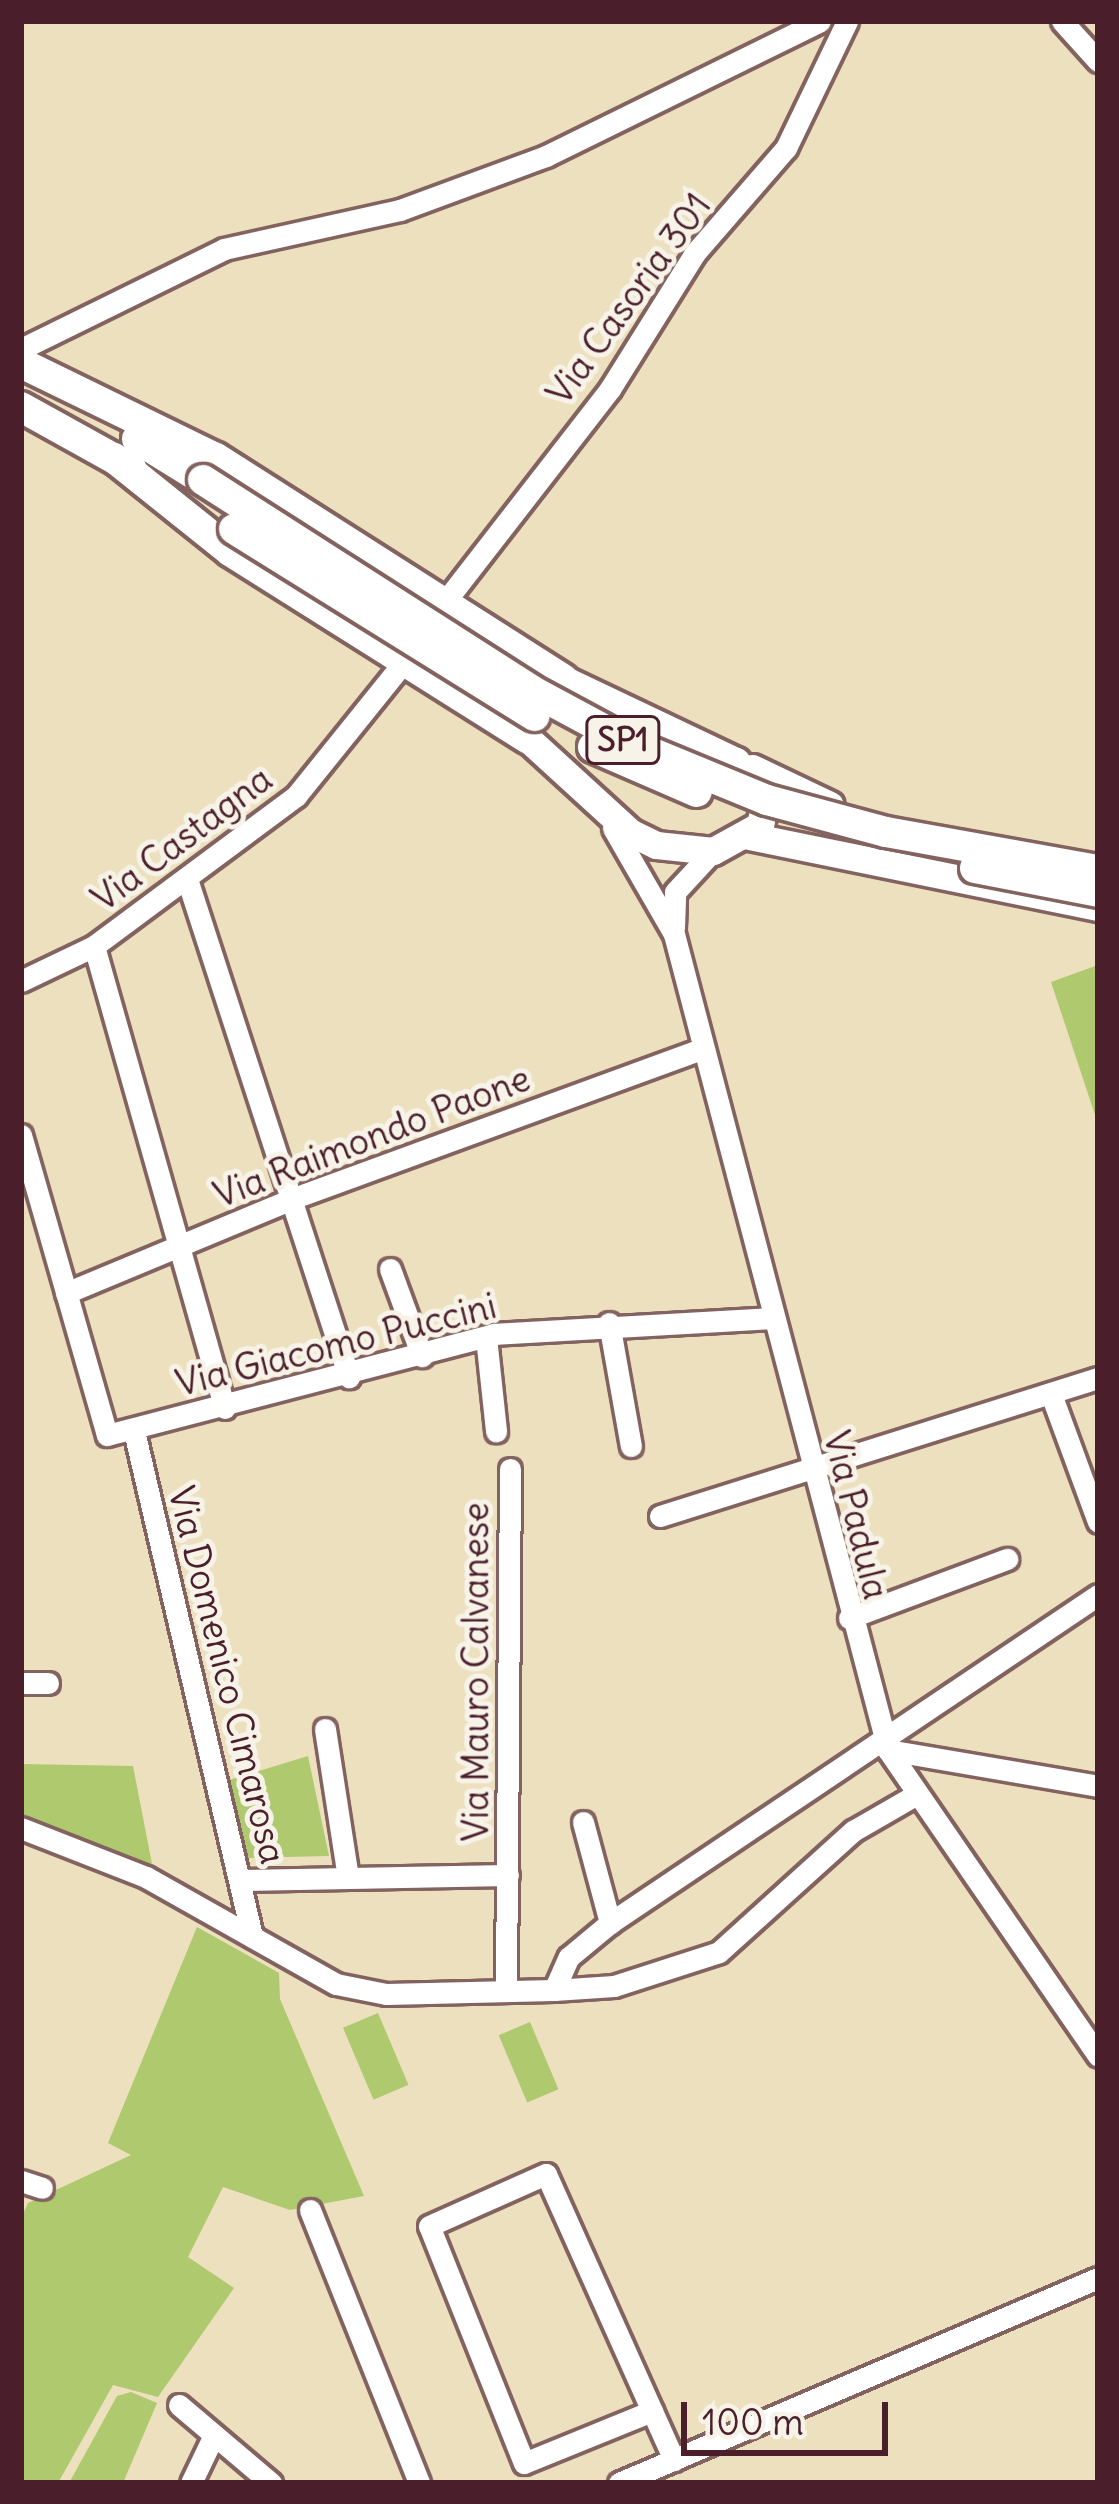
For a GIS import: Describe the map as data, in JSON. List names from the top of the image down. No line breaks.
{"streets":{"highway":["SP1"],"street":["Via Casoria 301","Via Castagna","Via Raimondo Paone","Via Giacomo Puccini","Via Padula","Via Mauro Calvanese","Via Domenico Cimarosa"]},"crossings":[["Via Raimondo Paone","Via Padula"],["Via Giacomo Puccini","Via Padula"],["Via Giacomo Puccini","Via Domenico Cimarosa"],["Via Mauro Calvanese","Via Domenico Cimarosa"]],"scale_bar":"100 m"}
